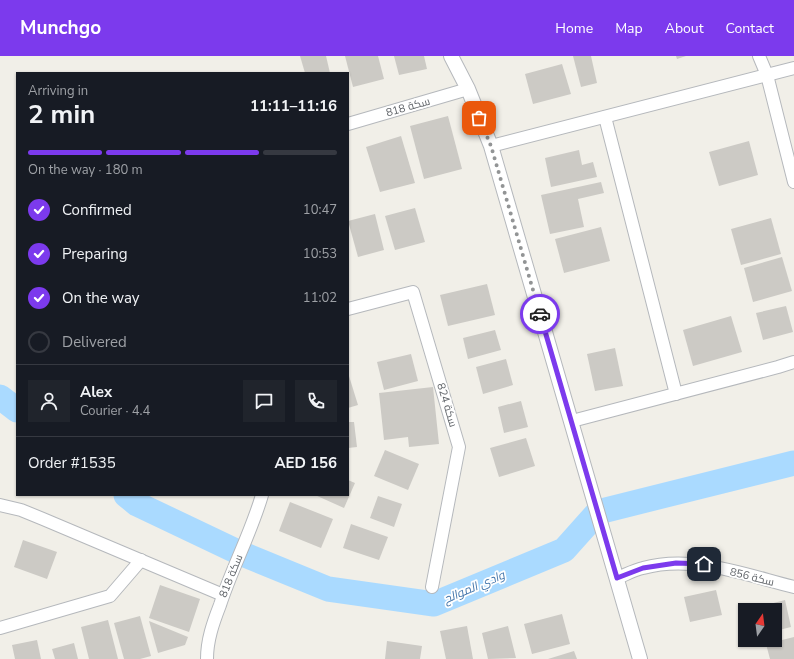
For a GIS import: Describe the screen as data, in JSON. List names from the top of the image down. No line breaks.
{"streets":{"street":["سكة 818","سكة 824","سكة 856"]},"water":["وادي الموالح"],"north":"top","page":{"header":"Munchgo","nav":["Home","Map","About","Contact"],"heading":["2 min","Arriving in","11:11–11:16"],"panel":["Alex","Courier · 4.4","Order #1535","AED 156"],"bar":"On the way · 180 m","list":[["Confirmed","10:47"],["Preparing","10:53"],["On the way","11:02"],"Delivered"]}}
